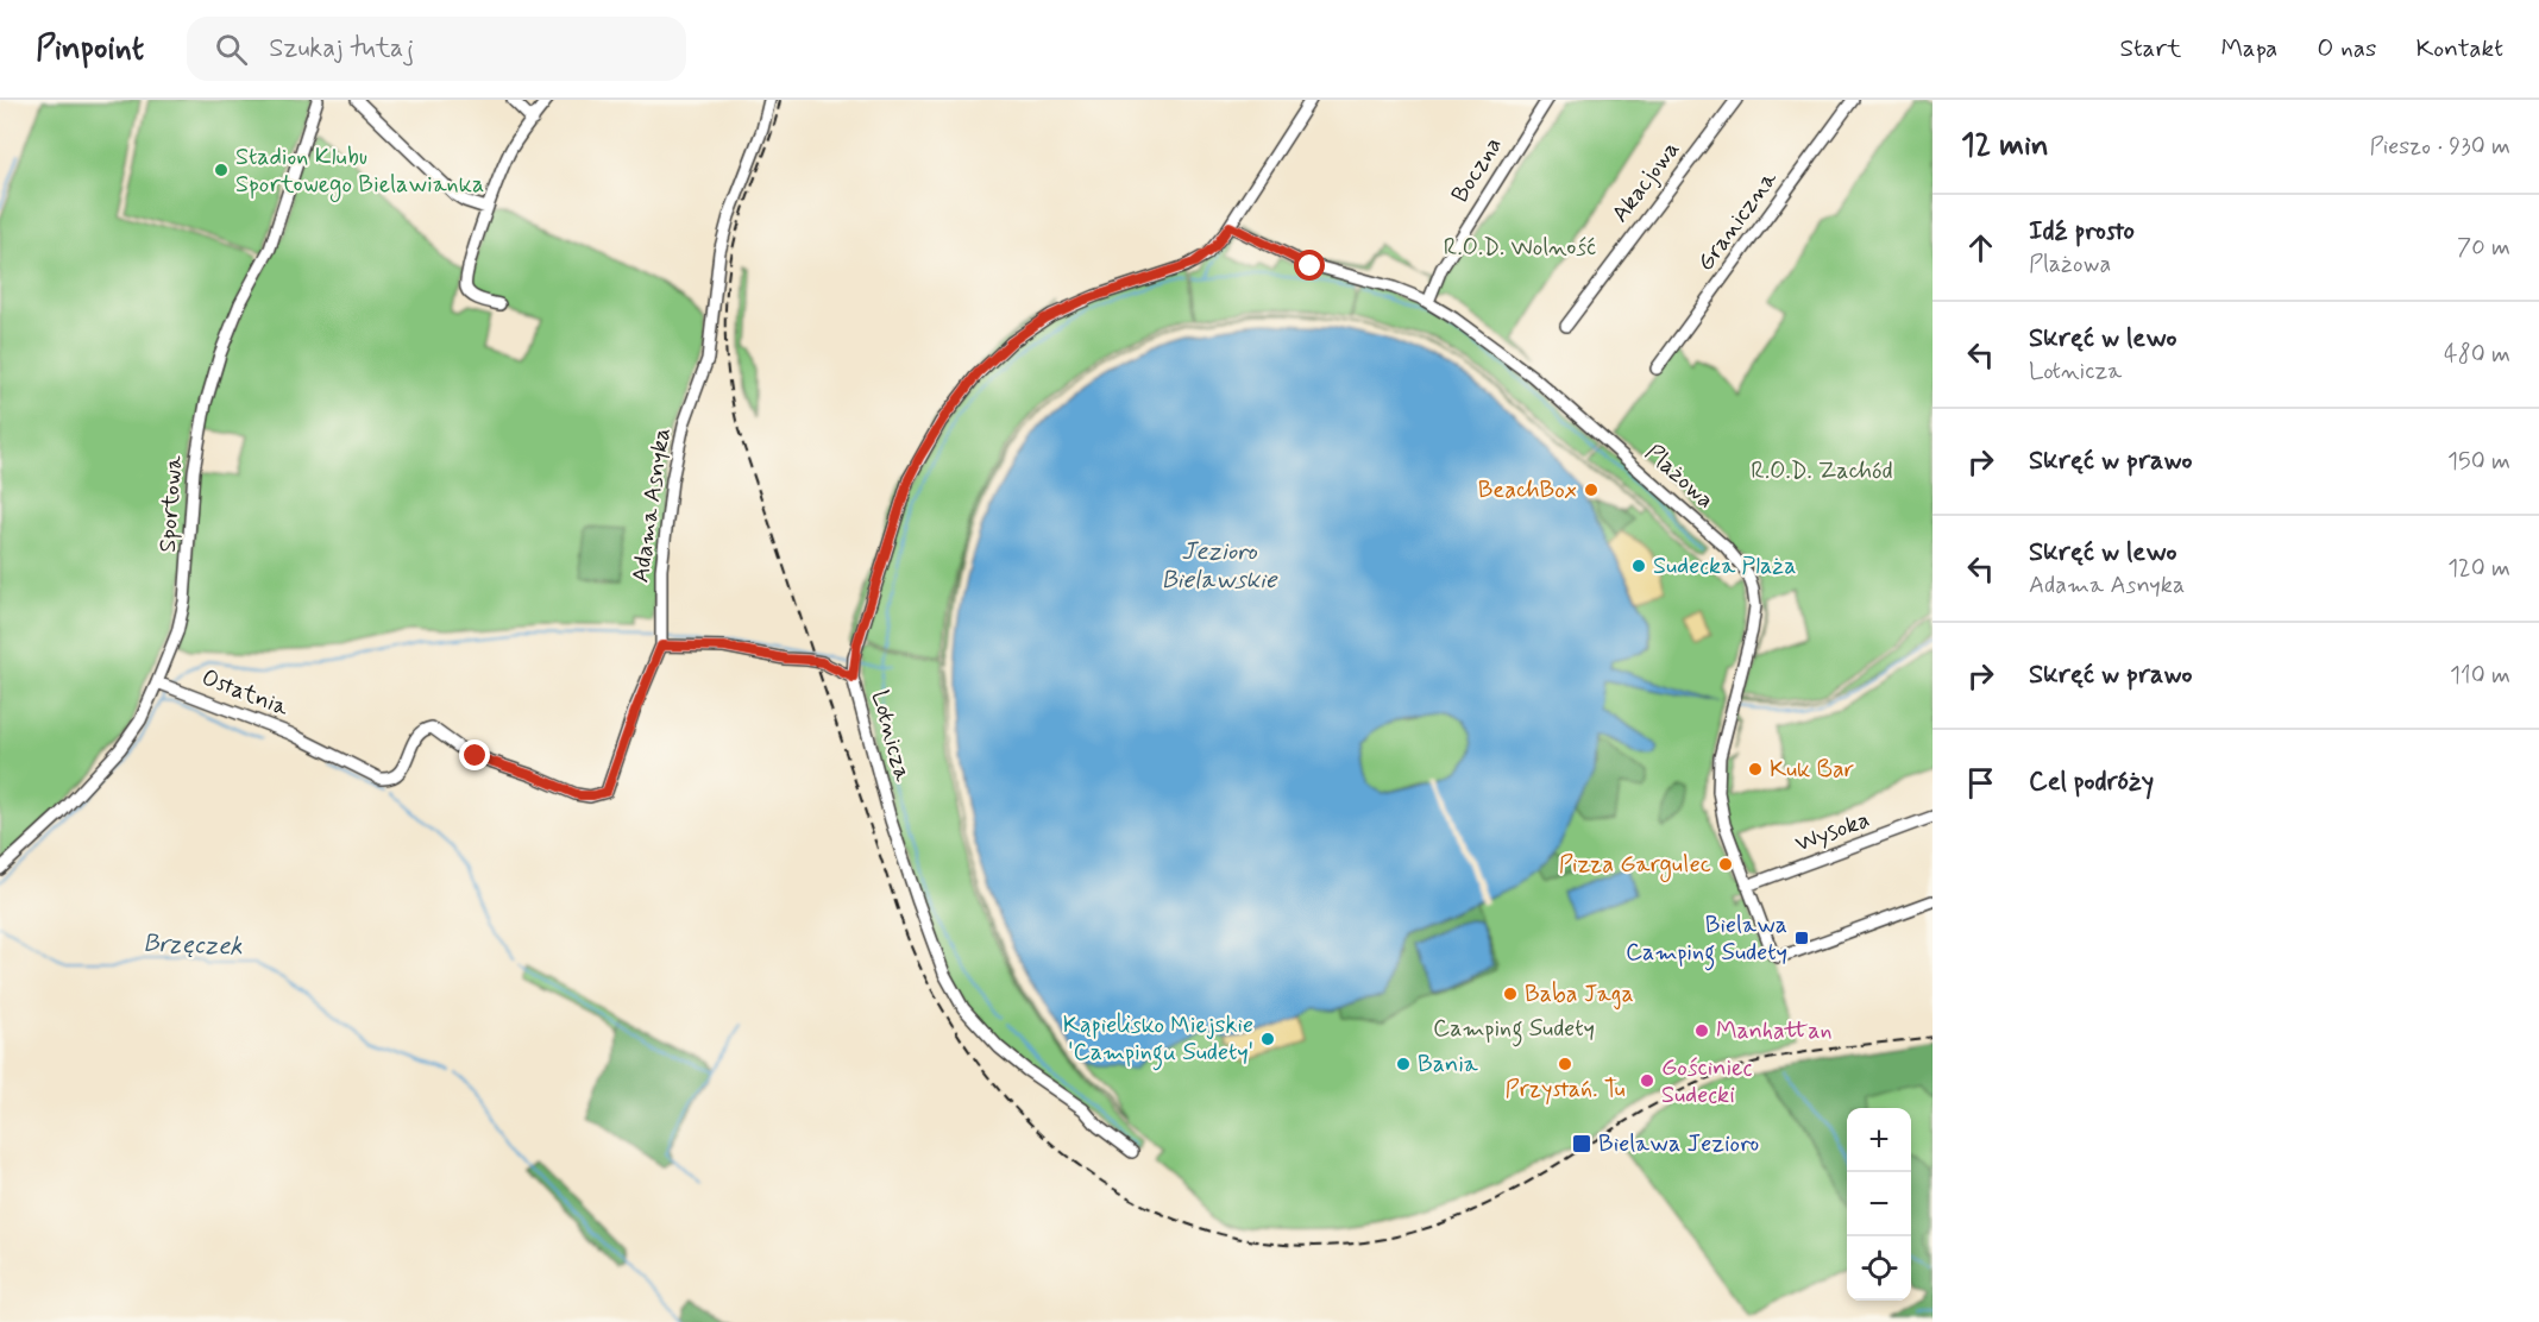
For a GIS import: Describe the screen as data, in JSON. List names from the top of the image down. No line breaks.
{"streets":{"street":["Boczna","Akacjowa","Graniczna","Plażowa","Sportowa","Adama Asnyka","Ostatnia","Lotnicza","Wysoka"]},"crossings":[["Boczna","Plażowa"],["Plażowa","Lotnicza"],["Plażowa","Wysoka"],["Sportowa","Ostatnia"],["Adama Asnyka","Ostatnia"]],"water":["Jezioro Bielawskie","Brzęczek"],"parks":["R.O.D. Wolność","R.O.D. Zachód","Camping Sudety"],"places":{"other":["Stadion Klubu Sportowego Bielawianka","BeachBox","Sudecka Plaża","Kuk Bar","Pizza Gargulec","Baba Jaga","Manhattan","Kąpielisko Miejskie 'Campingu Sudety'","Bania","Przystań. Tu","Gościniec Sudecki"],"transit":["Bielawa Camping Sudety","Bielawa Jezioro"]},"page":{"header":"Pinpoint","search":"Szukaj tutaj","nav":["Start","Mapa","O nas","Kontakt"],"heading":["12 min","Pieszo · 930 m"],"list":[["Idź prosto","Plażowa","70 m"],["Skręć w lewo","Lotnicza","480 m"],["Skręć w prawo","150 m"],["Skręć w lewo","Adama Asnyka","120 m"],["Skręć w prawo","110 m"],"Cel podróży"],"map_buttons":["+","−"]}}
